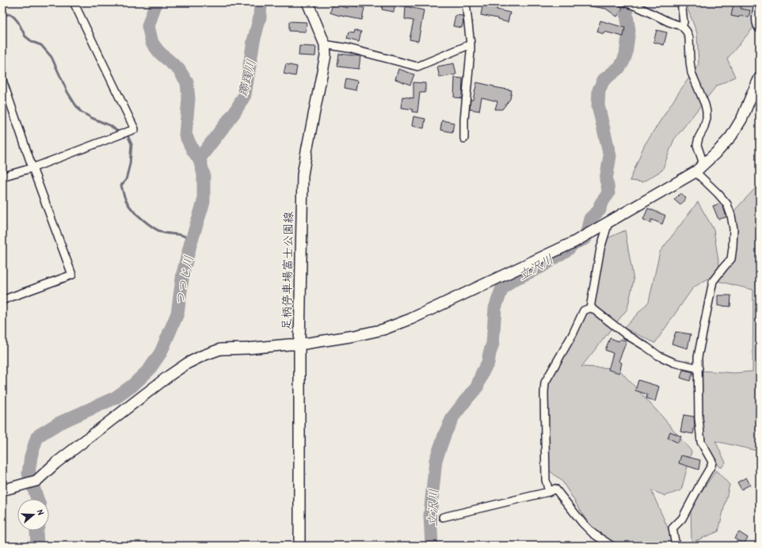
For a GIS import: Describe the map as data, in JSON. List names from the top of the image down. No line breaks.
{"streets":{"street":["足柄停車場富士公園線"]},"water":["躑躅川","立沢川","つつじ川"],"north":"right"}
